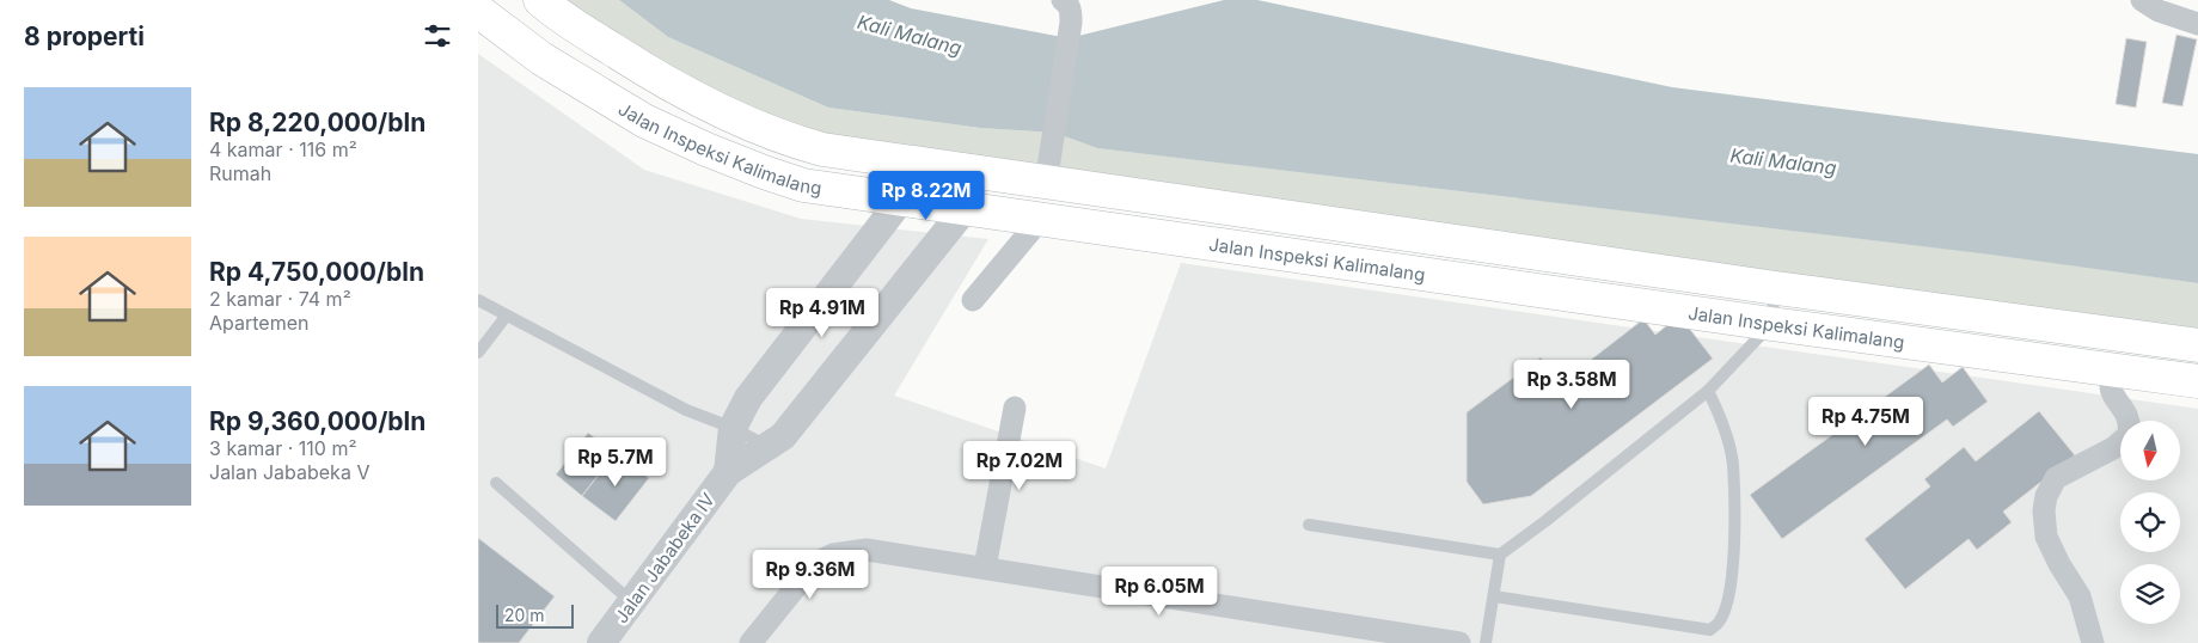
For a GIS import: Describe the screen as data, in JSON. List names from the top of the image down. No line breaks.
{"streets":{"main road":["Jalan Inspeksi Kalimalang"],"street":["Jalan Jababeka IV"]},"crossings":[["Jalan Inspeksi Kalimalang","Jalan Jababeka IV"]],"water":["Kali Malang"],"scale_bar":"20 m","north":"bottom","page":{"heading":"8 properti","list":[{"name":"Rp 8,220,000/bln","note":"4 kamar · 116 m² · Rumah"},{"name":"Rp 4,750,000/bln","note":"2 kamar · 74 m² · Apartemen"},{"name":"Rp 9,360,000/bln","note":"3 kamar · 110 m² · Jalan Jababeka V"}],"price":["Rp 8.22M","Rp 4.91M","Rp 3.58M","Rp 4.75M","Rp 5.7M","Rp 7.02M","Rp 9.36M","Rp 6.05M"],"scale":"20 m"}}
